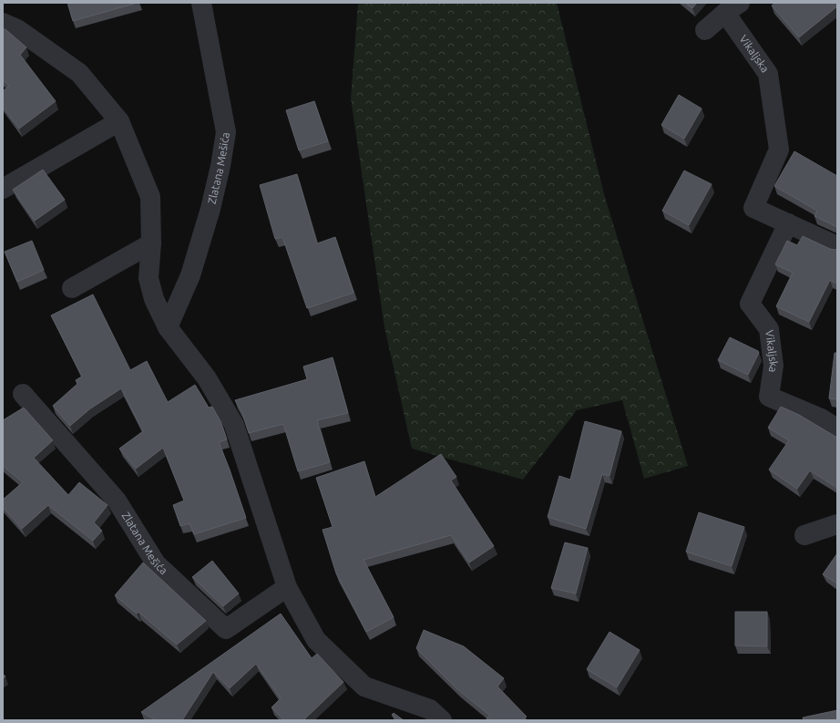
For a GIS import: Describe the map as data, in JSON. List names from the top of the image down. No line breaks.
{"streets":{"street":["Vikaljska","Zlatana Mešića"]}}
